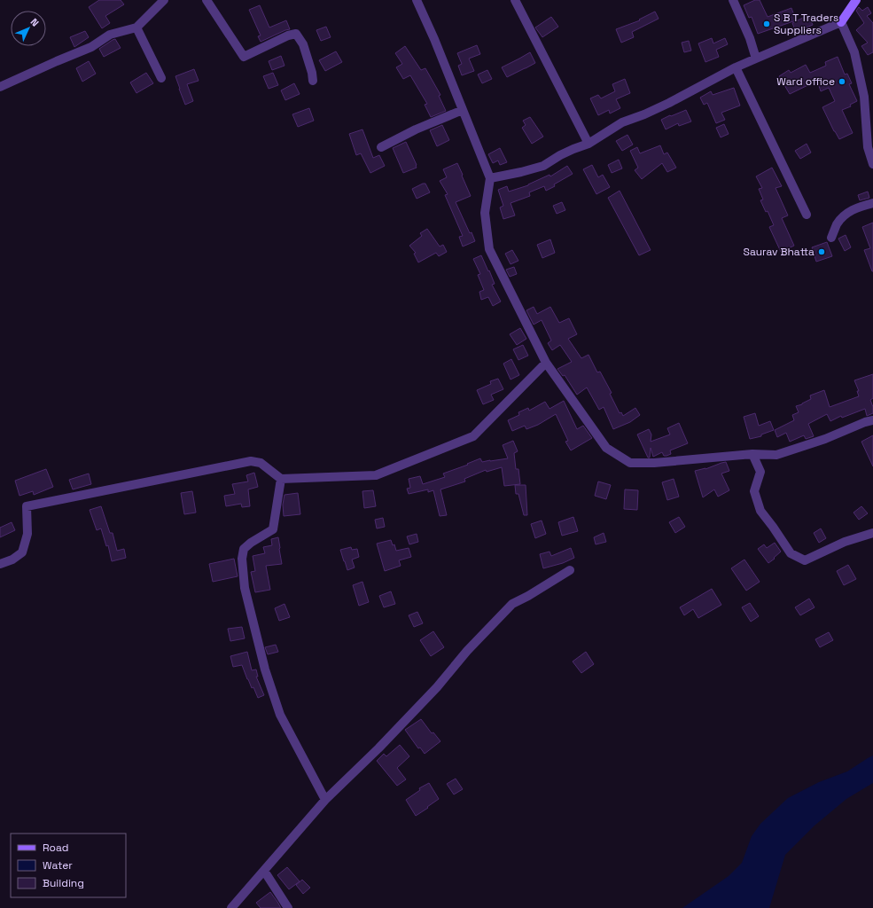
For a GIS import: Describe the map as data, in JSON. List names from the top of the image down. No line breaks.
{"places":["S B T Traders Suppliers","Ward office","Saurav Bhatta"],"legend":["Road","Water","Building"],"north":"top right"}
